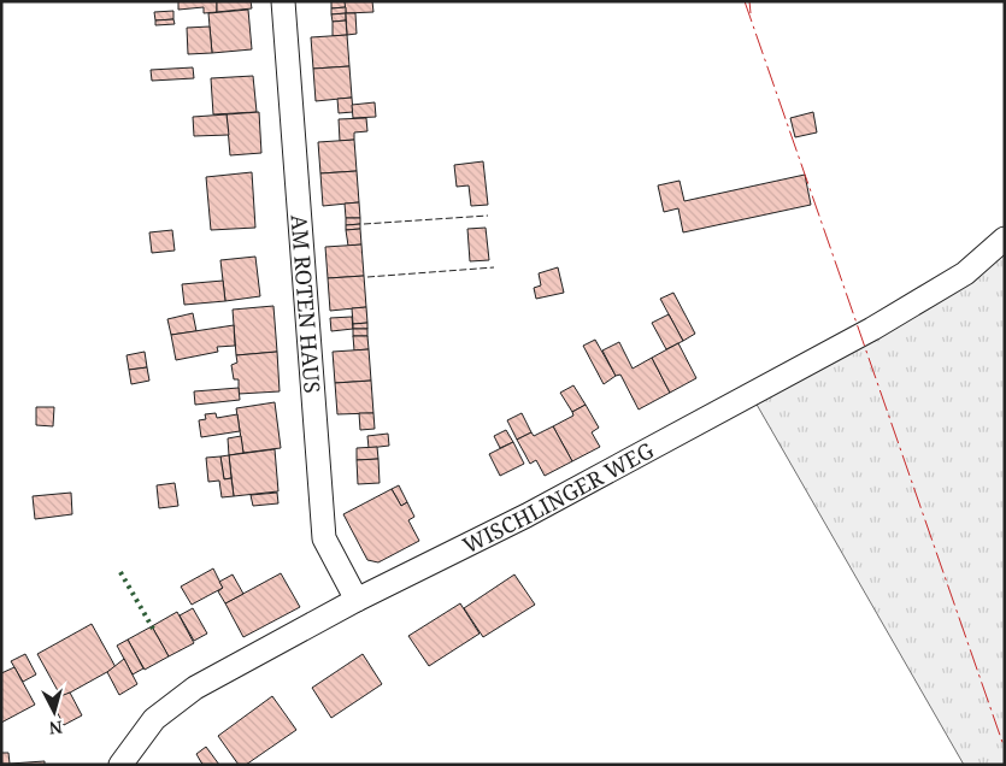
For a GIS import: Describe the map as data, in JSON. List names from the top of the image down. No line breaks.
{"streets":{"street":["AM ROTEN HAUS","WISCHLINGER WEG"]},"crossings":[["AM ROTEN HAUS","WISCHLINGER WEG"]],"north":"bottom"}
